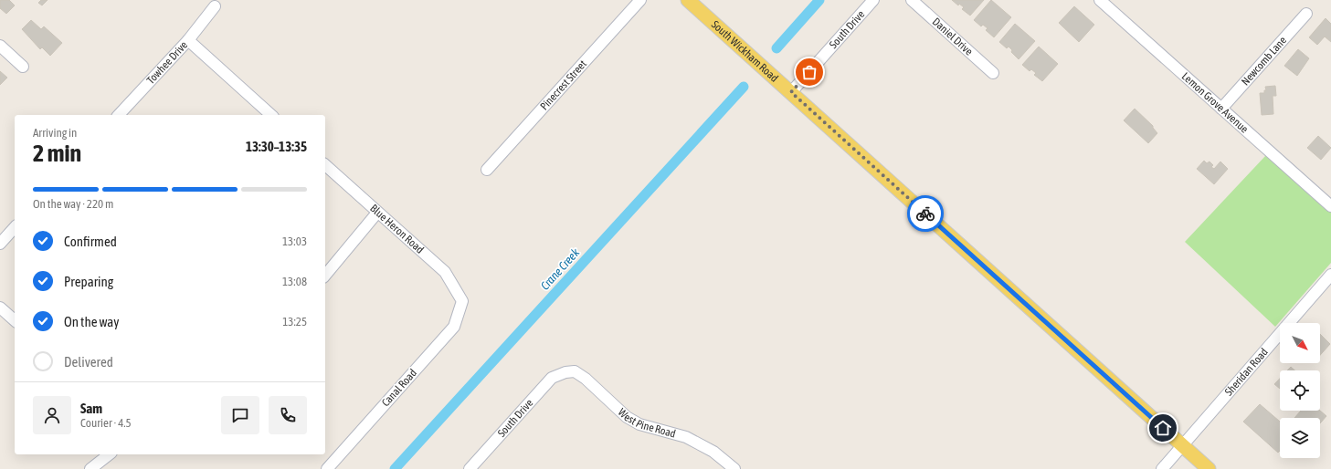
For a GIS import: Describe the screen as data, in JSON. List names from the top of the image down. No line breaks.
{"streets":{"main road":["South Wickham Road"],"street":["South Drive","Daniel Drive","Newcomb Lane","Towhee Drive","Pinecrest Street","Lemon Grove Avenue","Blue Heron Road","Sheridan Road","Canal Road","West Pine Road"]},"crossings":[["South Drive","South Wickham Road"],["South Drive","West Pine Road"],["South Wickham Road","Sheridan Road"],["Newcomb Lane","Lemon Grove Avenue"],["Blue Heron Road","Canal Road"]],"water":["Crane Creek"],"north":"bottom right","page":{"heading":["2 min","Arriving in","13:30–13:35"],"panel":["Sam","Courier · 4.5"],"bar":"On the way · 220 m","list":[["Confirmed","13:03"],["Preparing","13:08"],["On the way","13:25"],"Delivered"]}}
